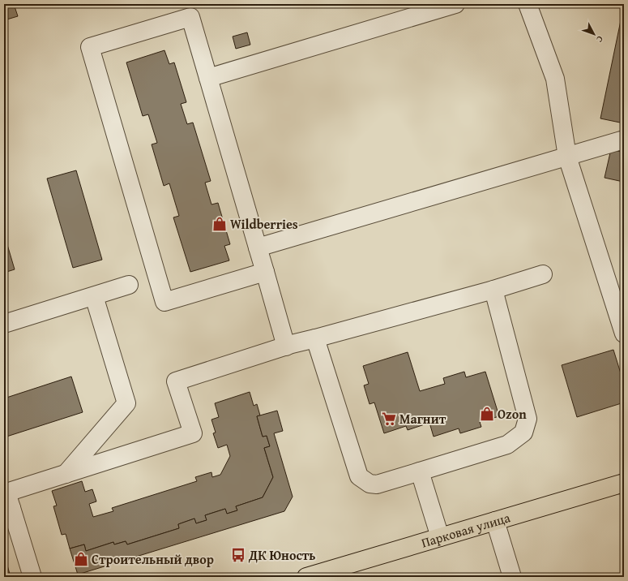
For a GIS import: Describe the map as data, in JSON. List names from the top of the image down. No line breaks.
{"streets":{"main road":["Парковая улица"]},"places":{"shop":["Wildberries","Ozon","Строительный двор"],"supermarket":["Магнит"],"bus stop":["ДК Юность"]},"north":"bottom right"}
